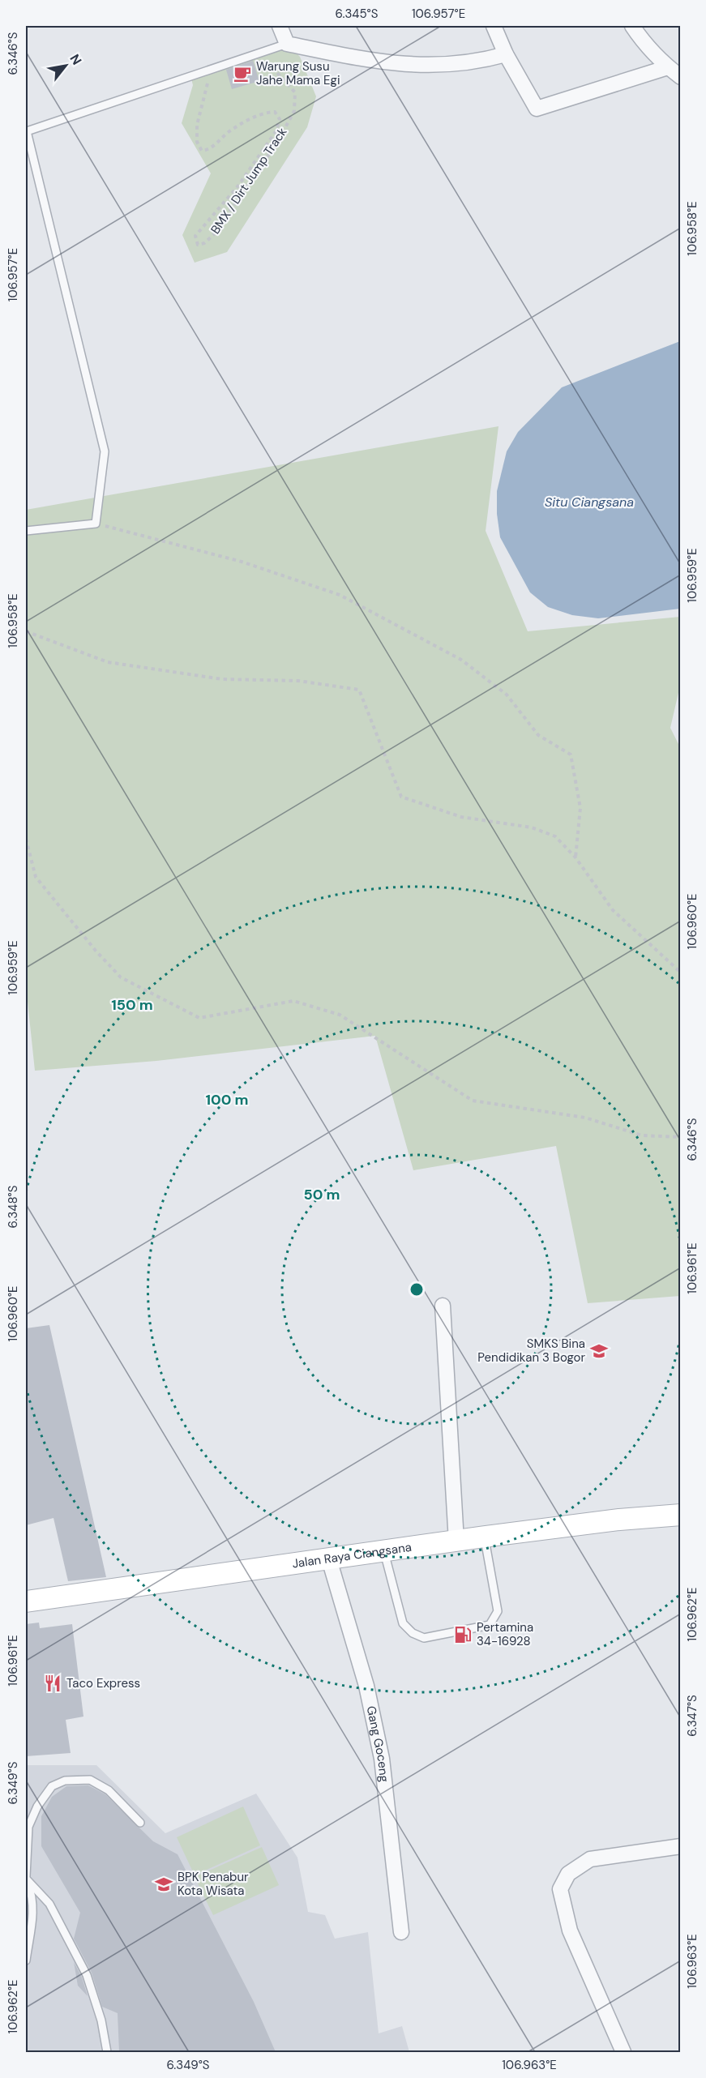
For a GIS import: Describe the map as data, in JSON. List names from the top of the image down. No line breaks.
{"streets":{"main road":["Jalan Raya Ciangsana"],"street":["Gang Goceng"],"path":["BMX / Dirt Jump Track"]},"crossings":[["Jalan Raya Ciangsana","Gang Goceng"]],"water":["Situ Ciangsana"],"places":{"cafe":["Warung Susu Jahe Mama Egi"],"school or university":["SMKS Bina Pendidikan 3 Bogor","BPK Penabur Kota Wisata"],"fuel station":["Pertamina 34-16928"],"restaurant":["Taco Express"]},"north":"top right","coordinates":["6.345°S","106.957°E","6.346°S","106.958°E","106.959°E","106.960°E","6.348°S","106.961°E","106.962°E","6.347°S","6.349°S","106.963°E"],"rings":["150 m","100 m","50 m"]}
